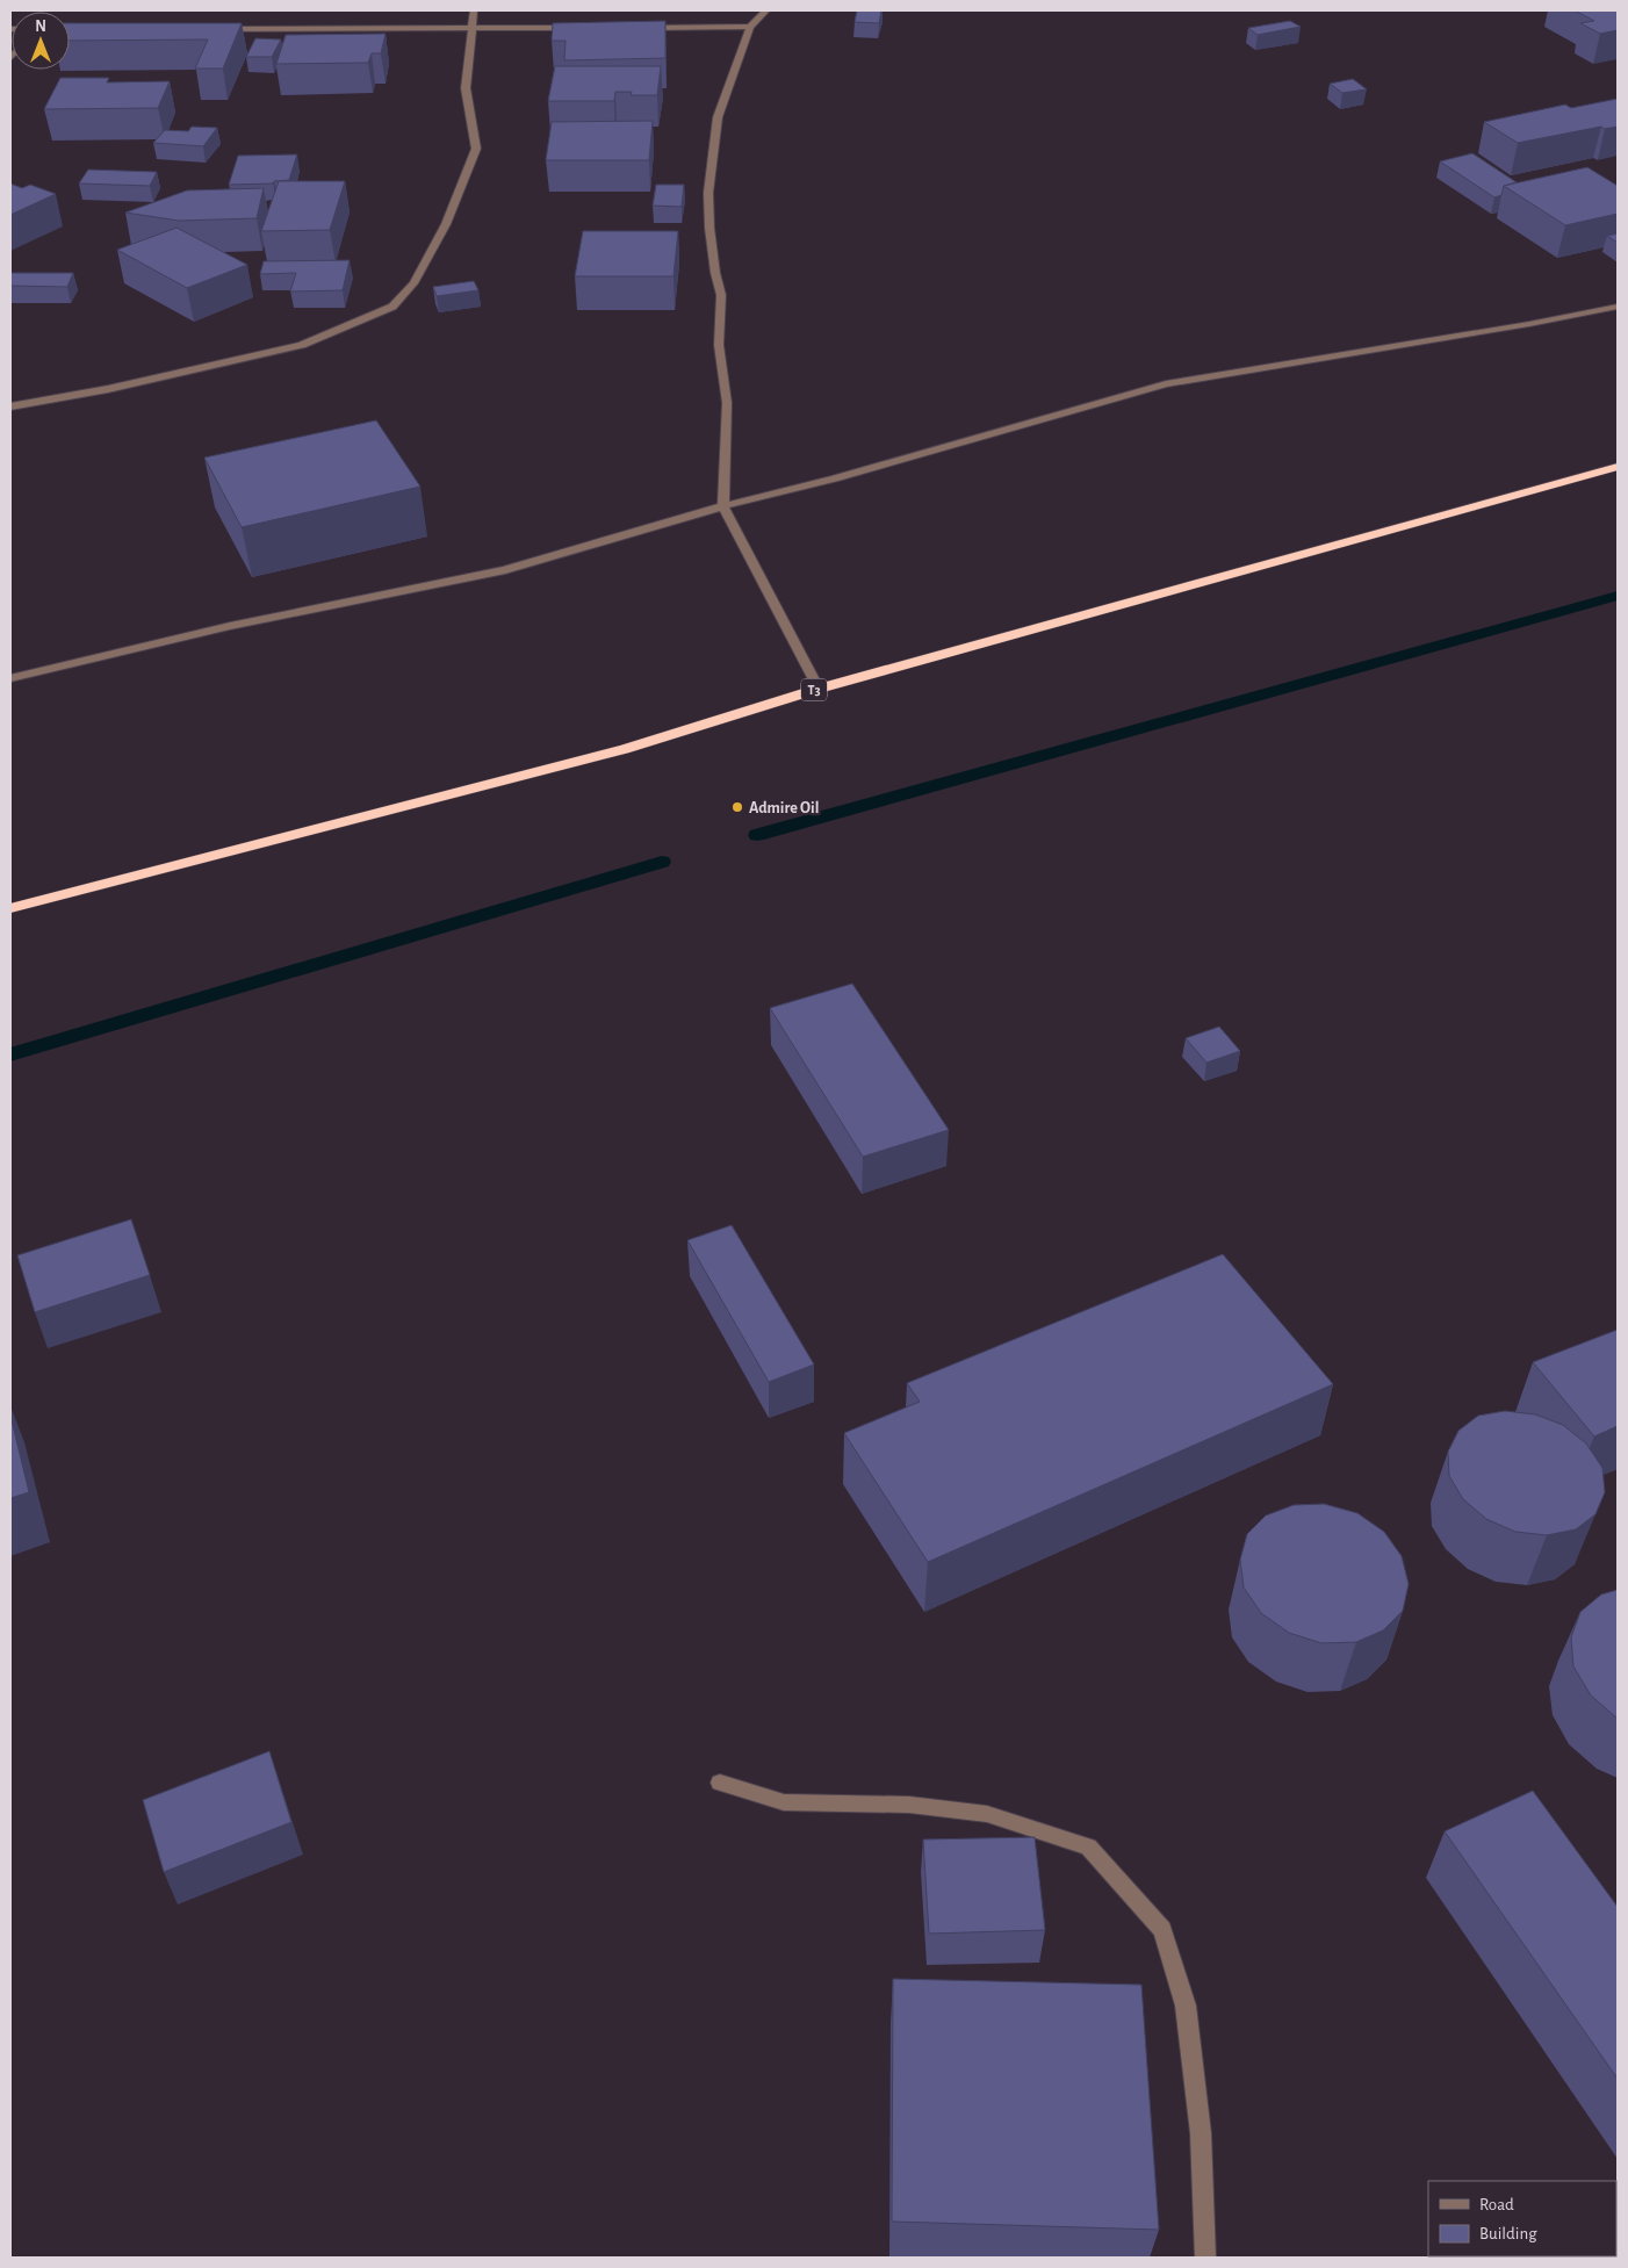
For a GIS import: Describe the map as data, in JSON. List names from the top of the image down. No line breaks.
{"streets":{"highway":["T3"]},"places":["Admire Oil"],"legend":["Road","Building"],"north":"top"}
